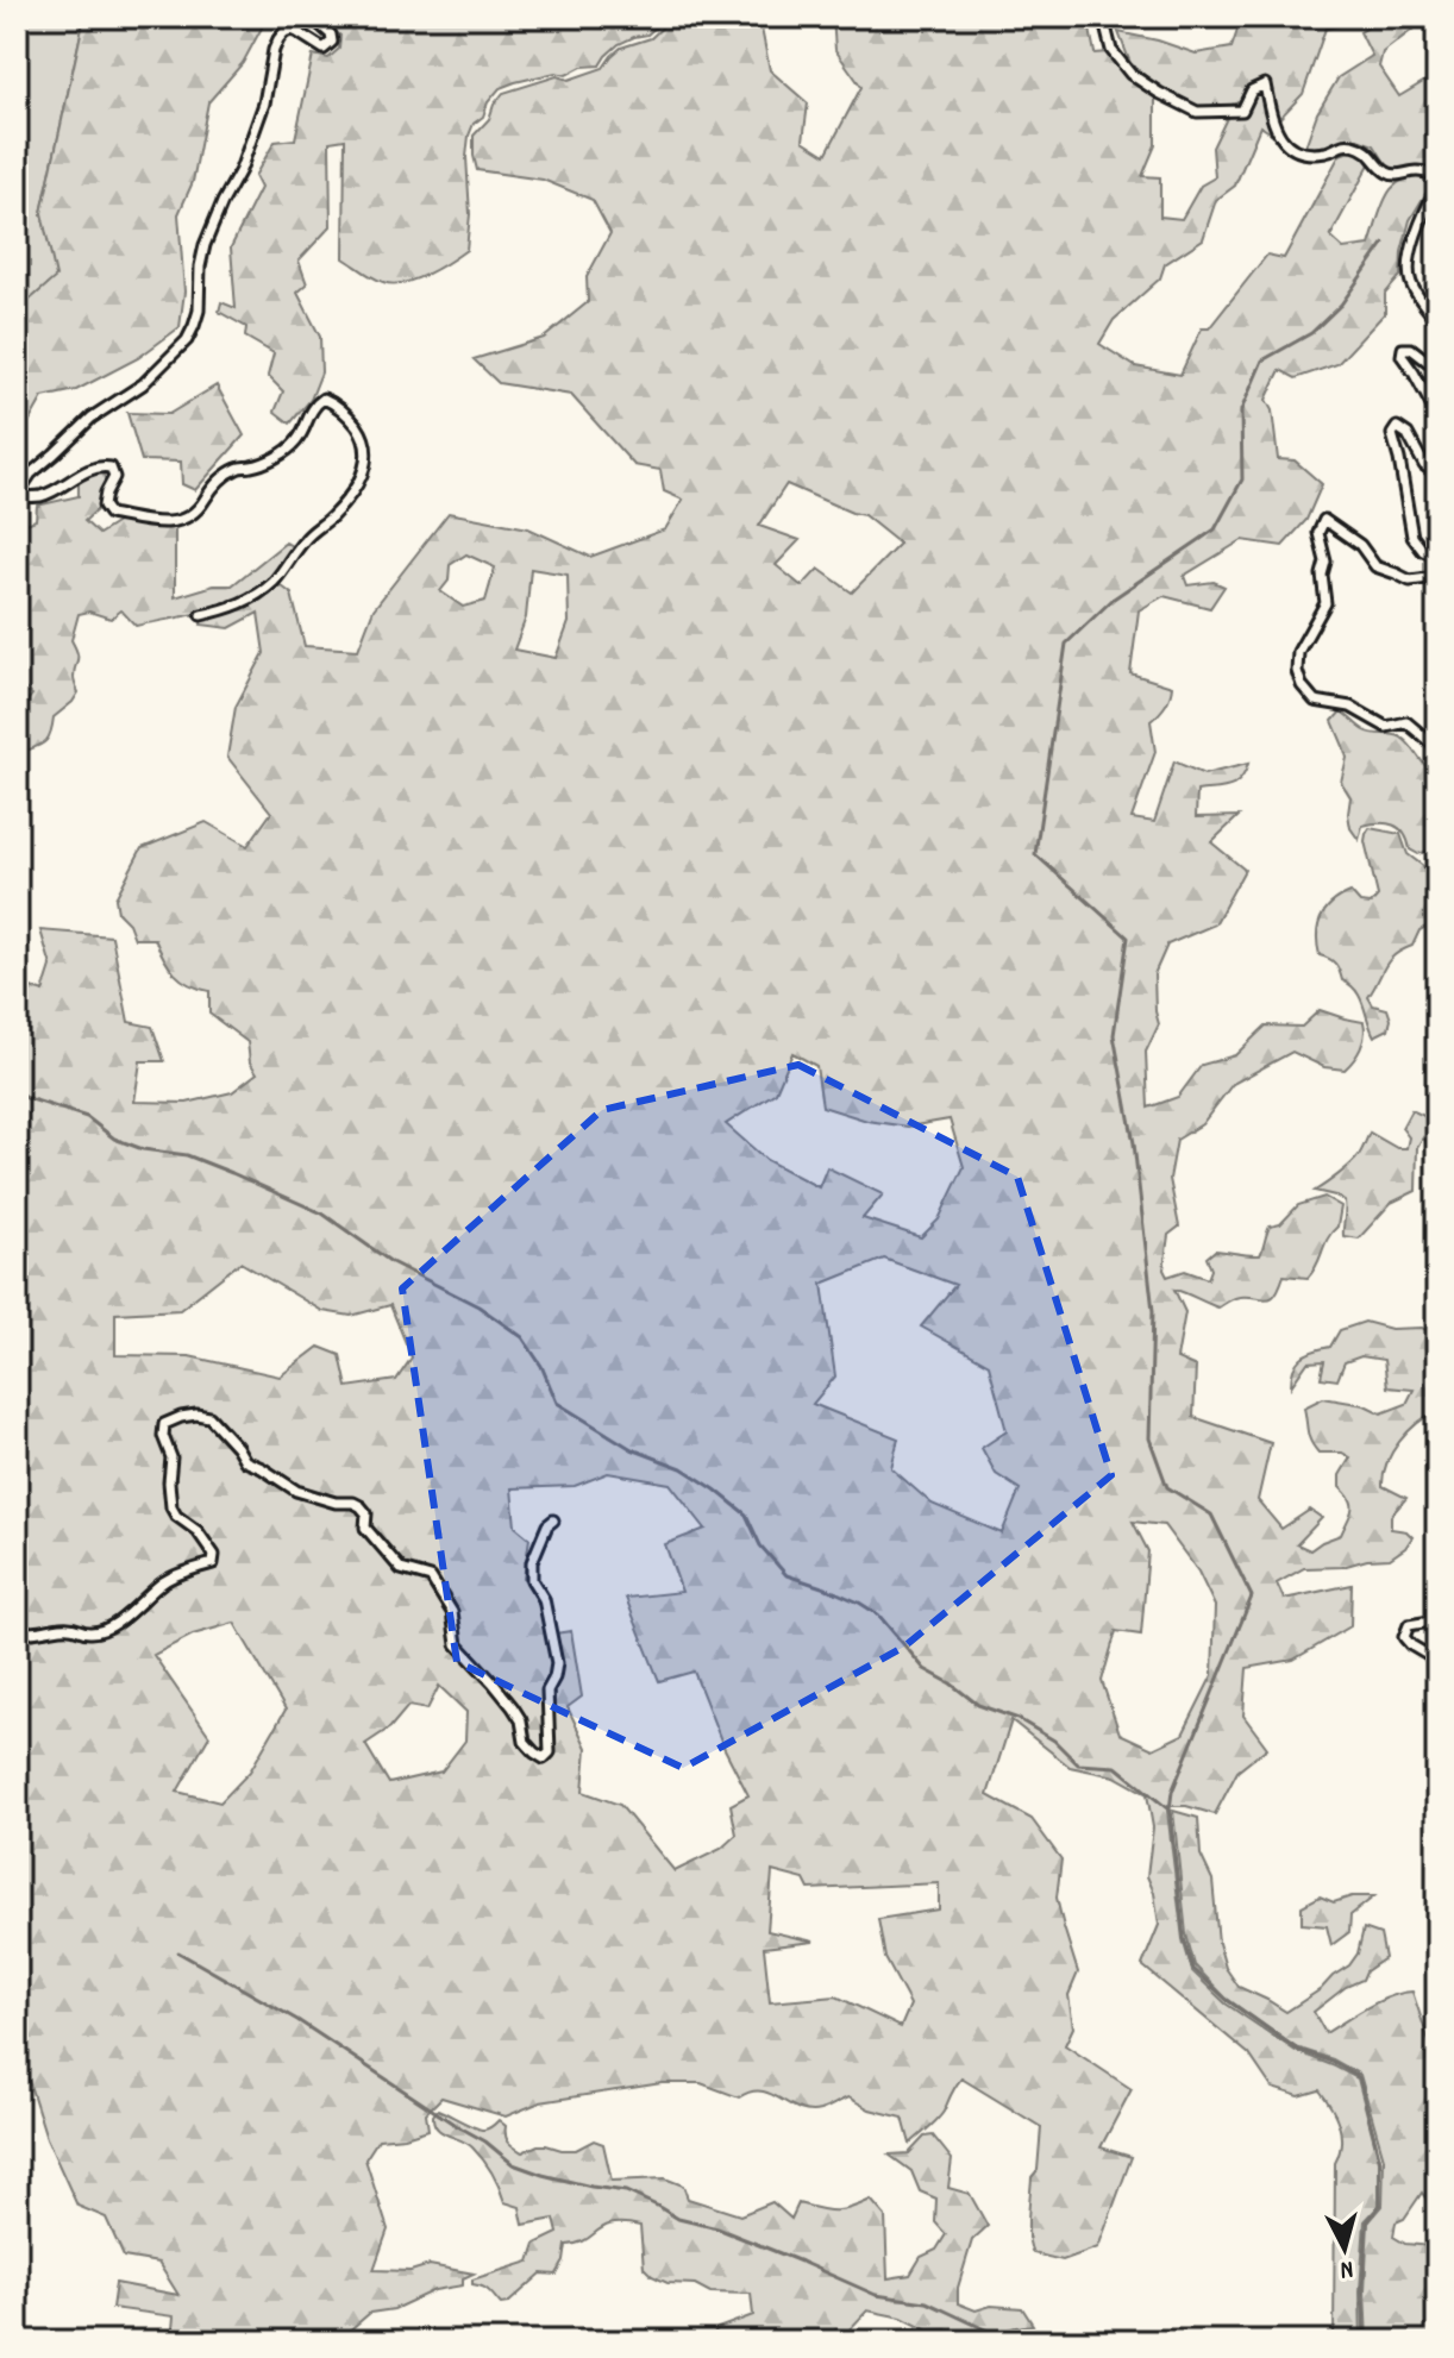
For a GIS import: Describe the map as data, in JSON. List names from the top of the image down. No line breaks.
{"north":"bottom"}
